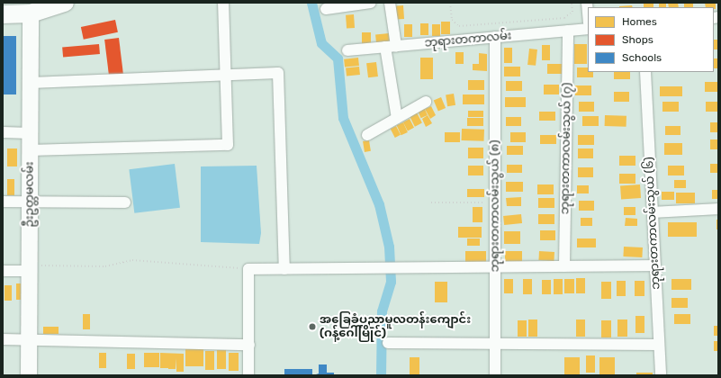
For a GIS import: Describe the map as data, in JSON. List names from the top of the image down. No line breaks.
{"streets":{"street":["ဘုရားတကာလမ်း","ဘုရားတကာလမ်းသွယ် (၇)","ဦးဥတ္တမလမ်း","ဘုရားတကာလမ်းသွယ် (၈)","ဘုရားတကာလမ်းသွယ် (၆)"]},"crossings":[["ဘုရားတကာလမ်း","ဘုရားတကာလမ်းသွယ် (၇)"],["ဘုရားတကာလမ်း","ဘုရားတကာလမ်းသွယ် (၈)"]],"places":["အခြေခံပညာမူလတန်းကျောင်း (ဂန့်ဂေါ်မြိုင်)"],"legend":["Homes","Shops","Schools"]}
